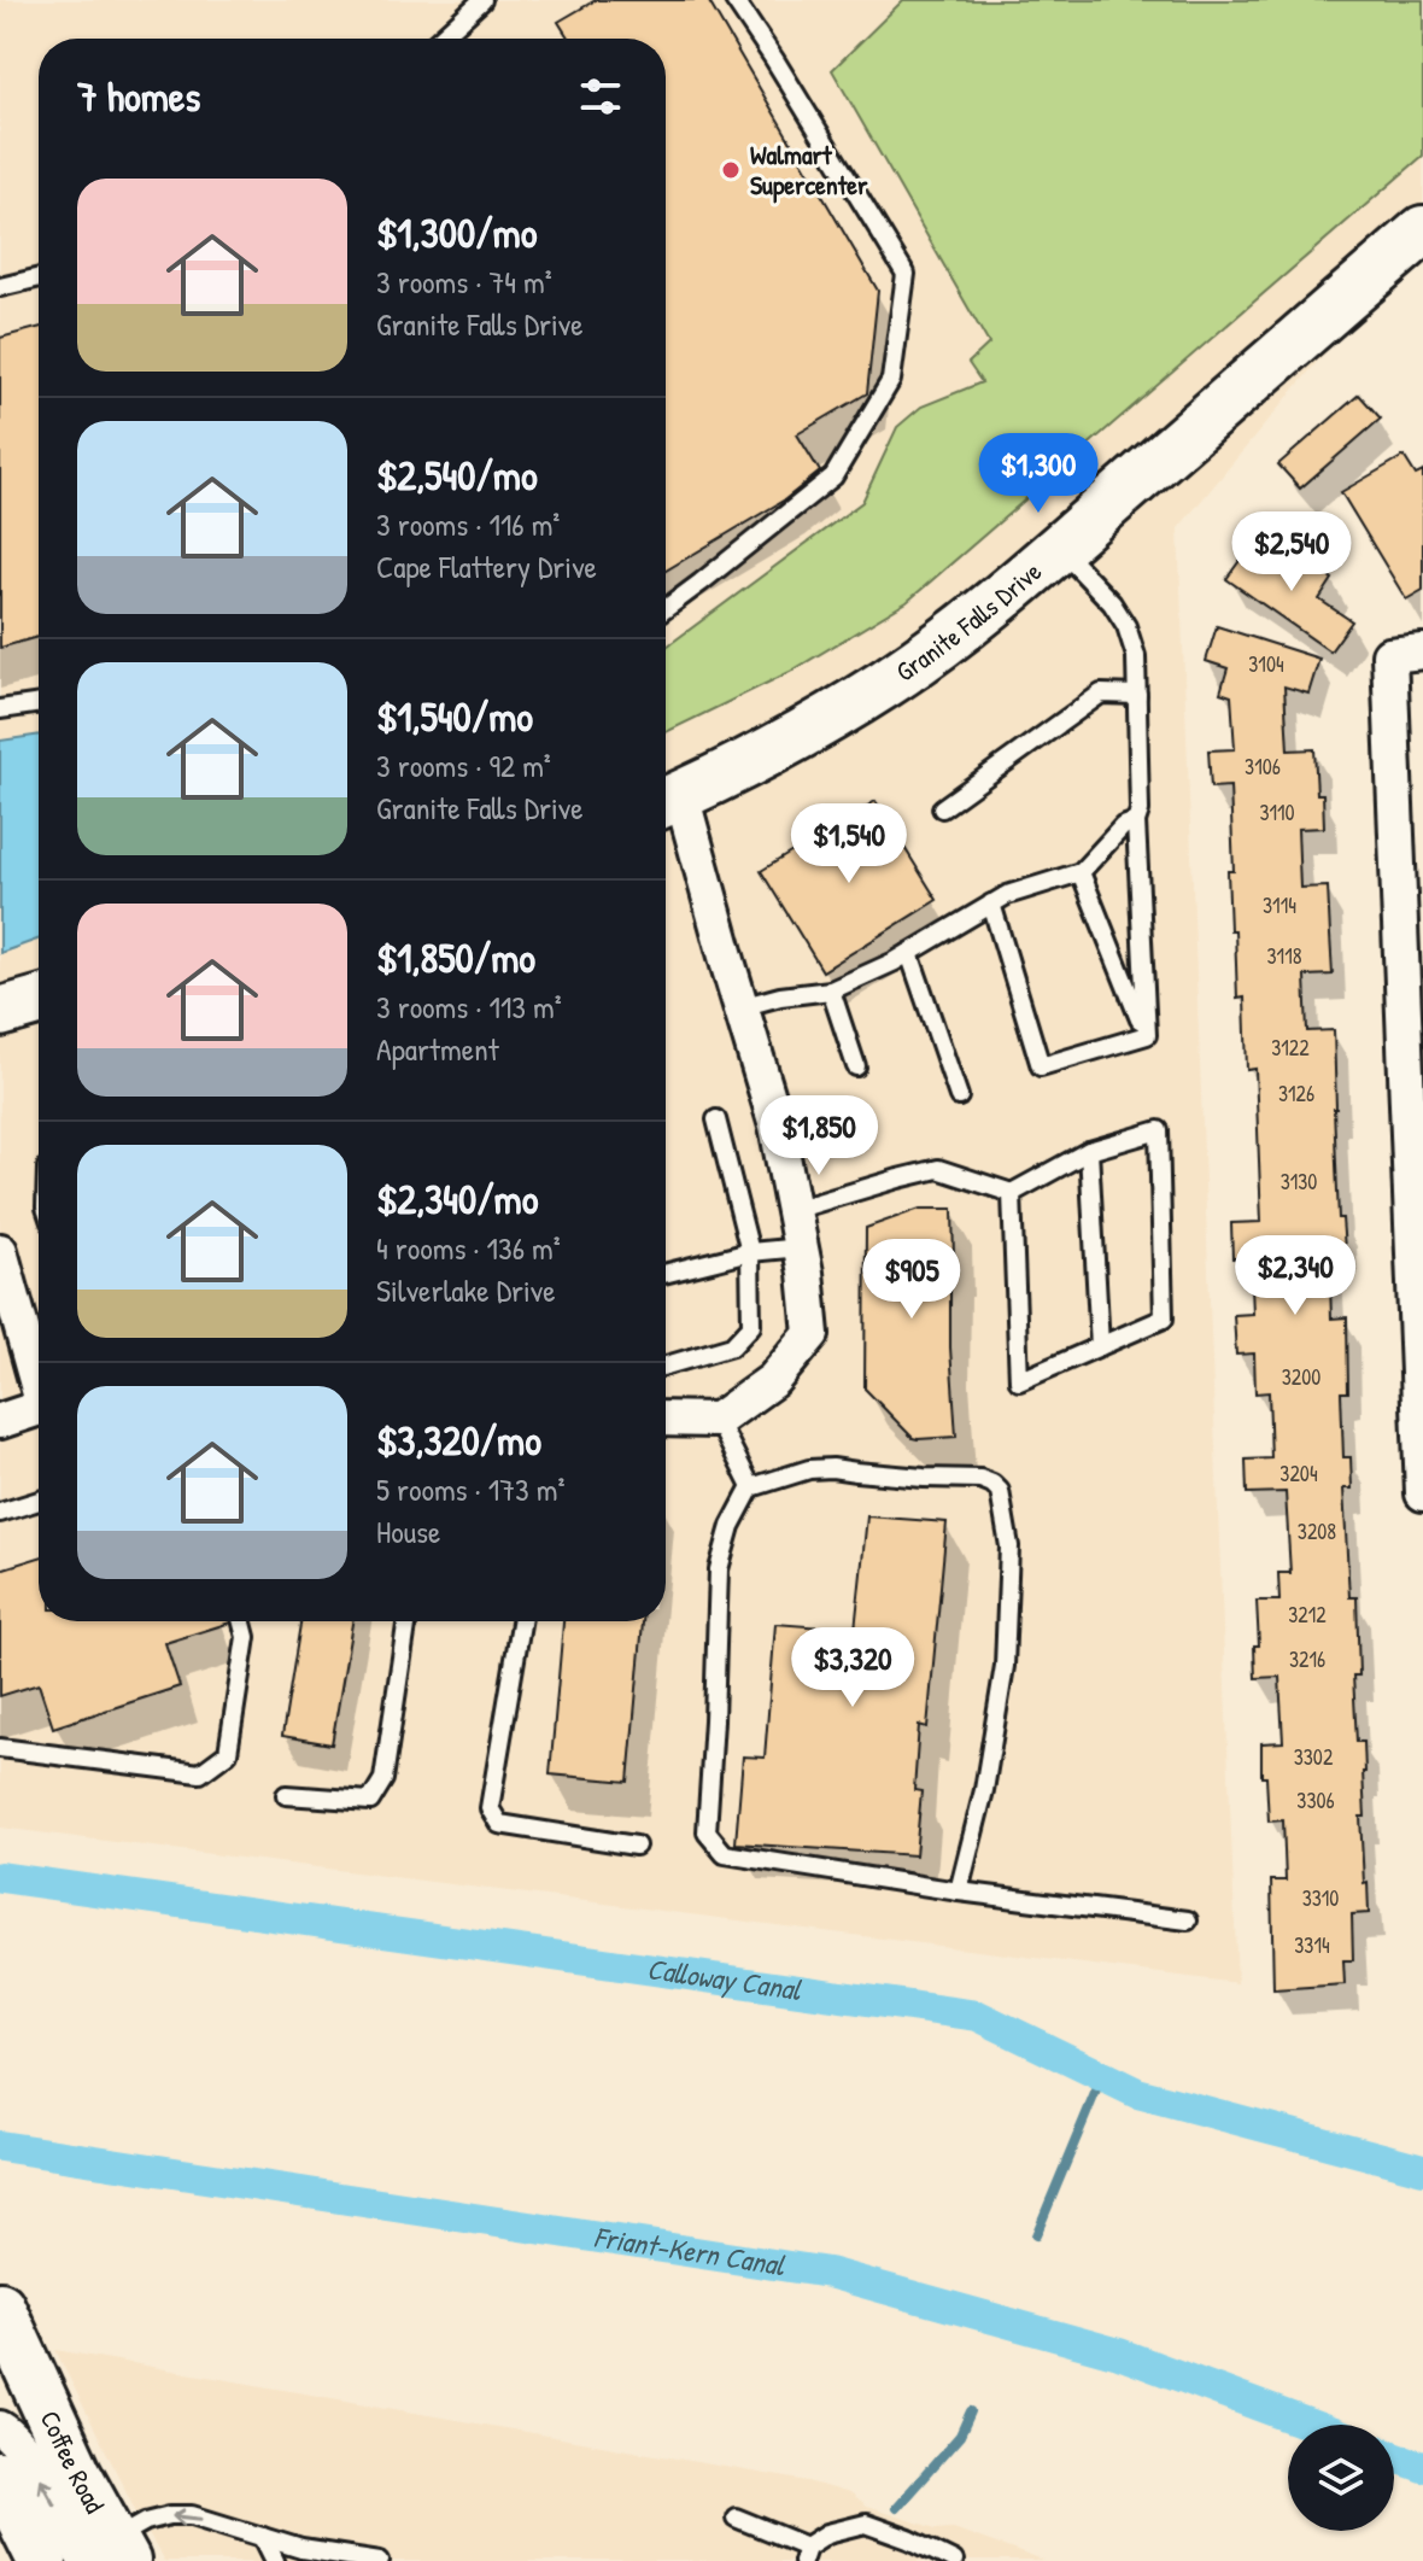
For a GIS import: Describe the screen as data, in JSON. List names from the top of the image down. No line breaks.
{"streets":{"street":["Granite Falls Drive","Coffee Road"]},"water":["Calloway Canal","Friant-Kern Canal"],"places":["Walmart Supercenter"],"house_numbers":["3104","3106","3110","3114","3118","3122","3126","3130","3200","3204","3208","3212","3216","3302","3306","3310","3314"],"page":{"heading":"7 homes","list":[{"name":"$1,300/mo","note":"3 rooms · 74 m² · Granite Falls Drive"},{"name":"$2,540/mo","note":"3 rooms · 116 m² · Cape Flattery Drive"},{"name":"$1,540/mo","note":"3 rooms · 92 m² · Granite Falls Drive"},{"name":"$1,850/mo","note":"3 rooms · 113 m² · Apartment"},{"name":"$2,340/mo","note":"4 rooms · 136 m² · Silverlake Drive"},{"name":"$3,320/mo","note":"5 rooms · 173 m² · House"}],"price":["$1,300","$2,540","$1,540","$1,850","$2,340","$905","$3,320"]}}
